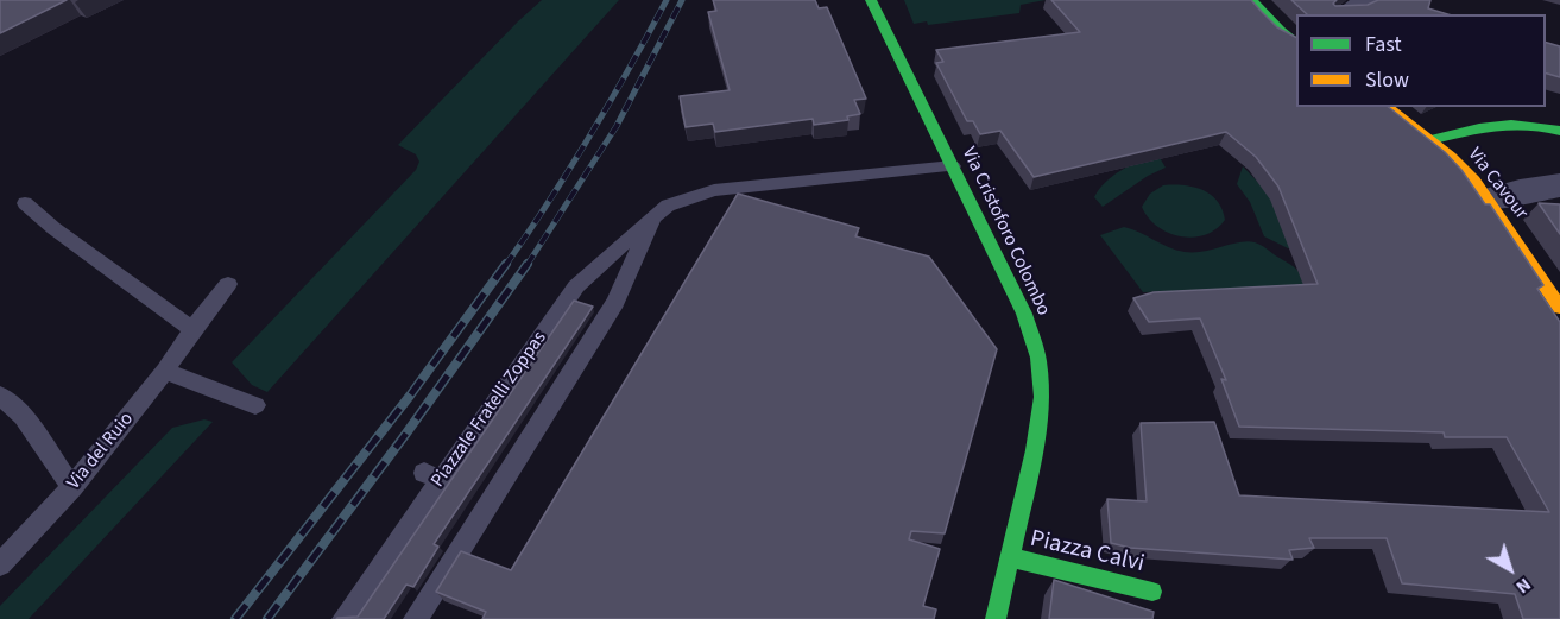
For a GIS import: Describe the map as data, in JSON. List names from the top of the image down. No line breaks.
{"streets":{"street":["Via Cavour","Via Cristoforo Colombo","Piazza Calvi"],"lane":["Piazzale Fratelli Zoppas","Via del Ruio"]},"crossings":[["Via Cristoforo Colombo","Piazzale Fratelli Zoppas"],["Via Cristoforo Colombo","Piazza Calvi"]],"legend":["Fast","Slow"],"north":"bottom right"}
